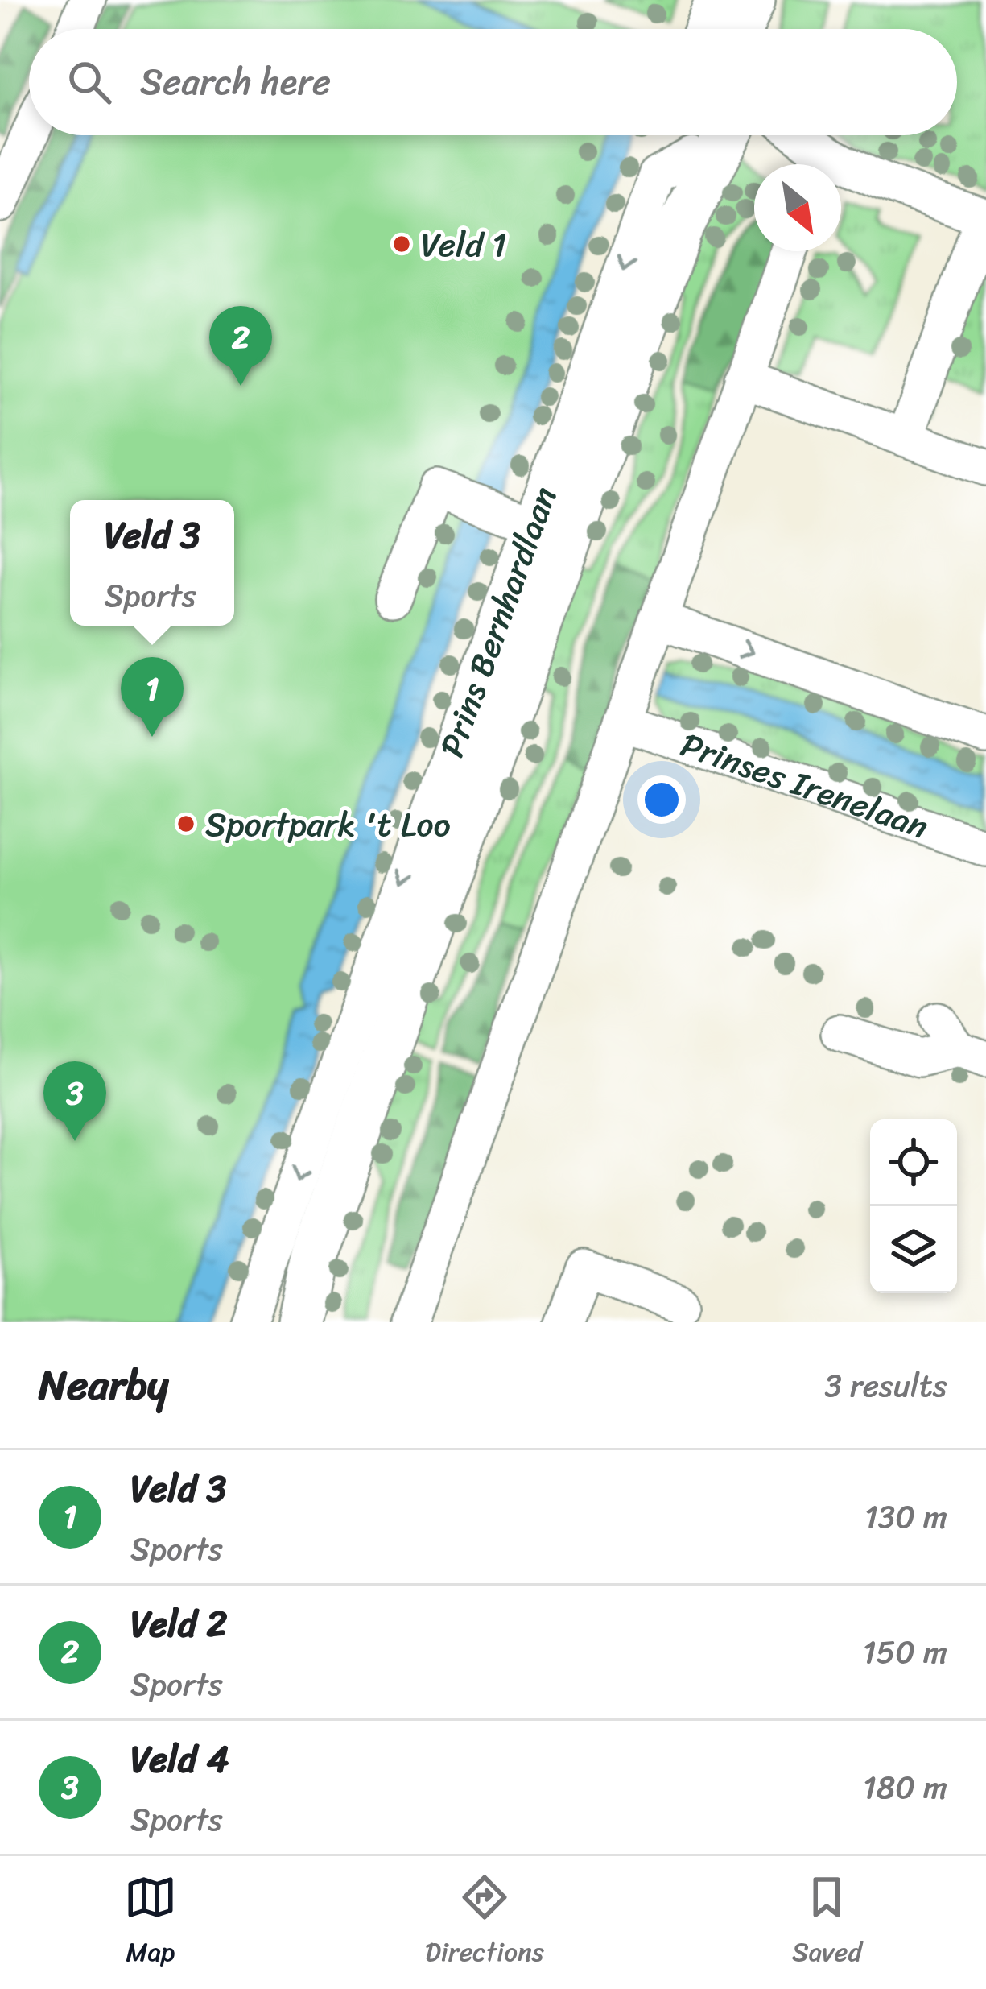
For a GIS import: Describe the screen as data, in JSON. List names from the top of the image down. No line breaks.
{"streets":{"main road":["Prins Bernhardlaan"],"street":["Prinses Irenelaan"]},"places":["Veld 1","Sportpark 't Loo"],"north":"bottom right","page":{"search":"Search here","pins":["2","1","3"],"popup":["Veld 3","Sports"],"heading":["Nearby","3 results"],"list":[{"mark":"1","name":"Veld 3","note":"Sports","value":"130 m"},{"mark":"2","name":"Veld 2","note":"Sports","value":"150 m"},{"mark":"3","name":"Veld 4","note":"Sports","value":"180 m"}],"nav":["Map","Directions","Saved"]}}
